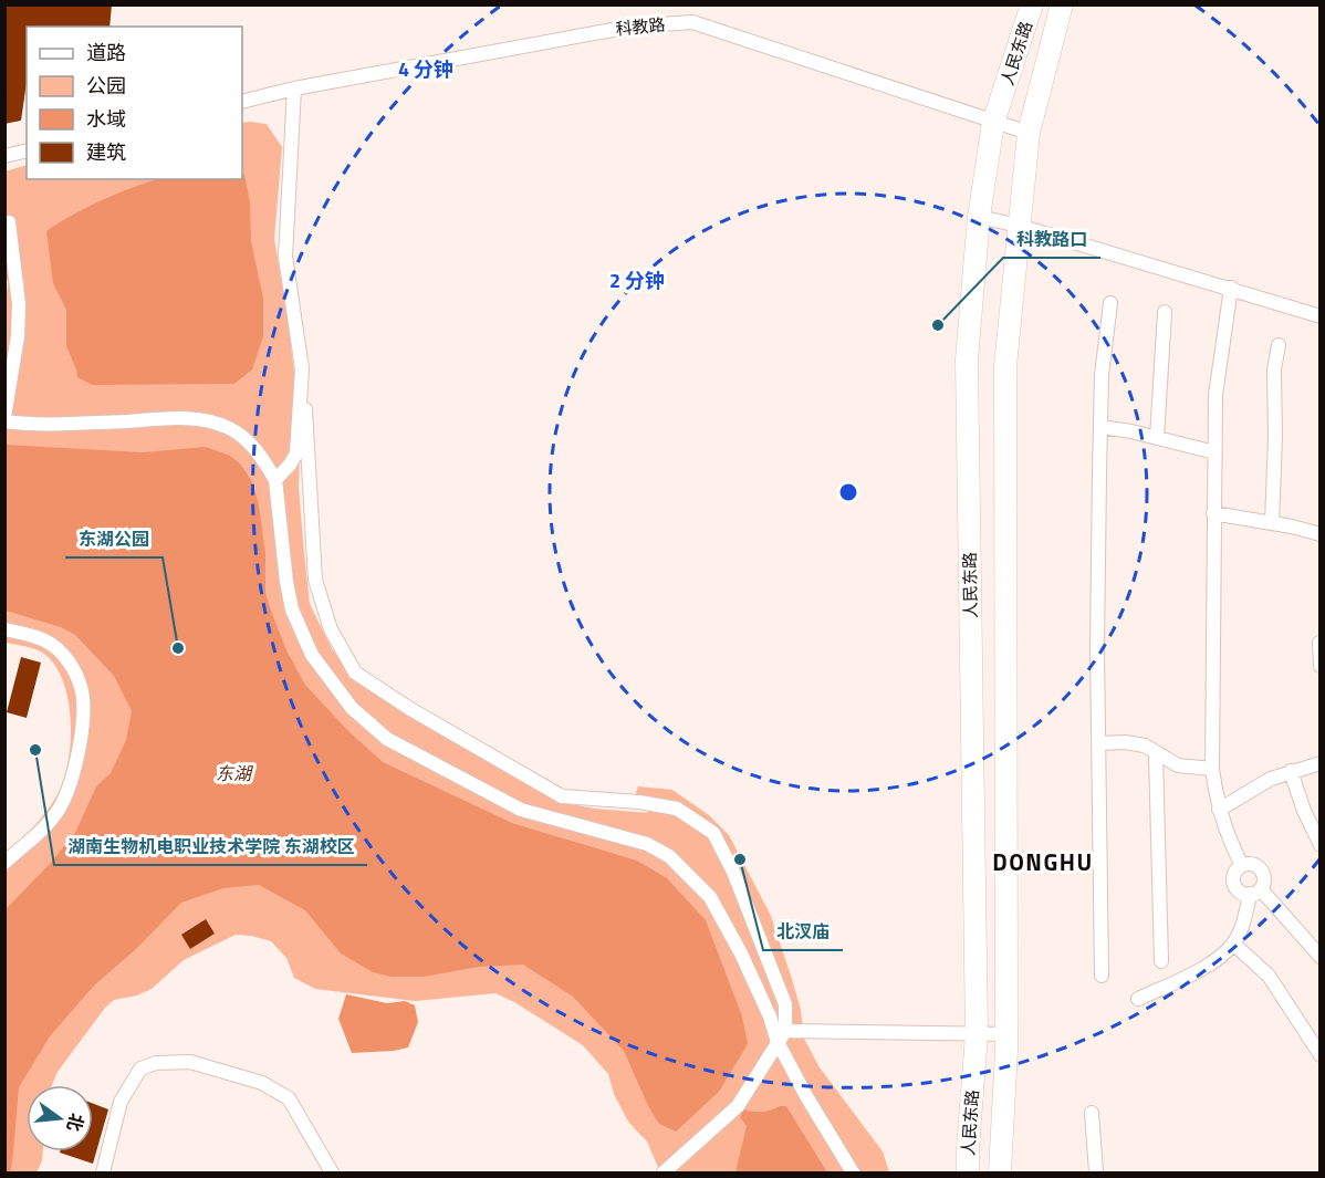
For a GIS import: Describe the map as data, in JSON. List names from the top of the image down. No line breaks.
{"streets":{"main road":["人民东路"],"street":["科教路"]},"crossings":[["科教路","人民东路"]],"districts":["DONGHU"],"water":["东湖"],"places":["科教路口","东湖公园","湖南生物机电职业技术学院 东湖校区","北汊庙"],"legend":["道路","公园","水域","建筑"],"north":"right","rings":["4 分钟","2 分钟"]}
